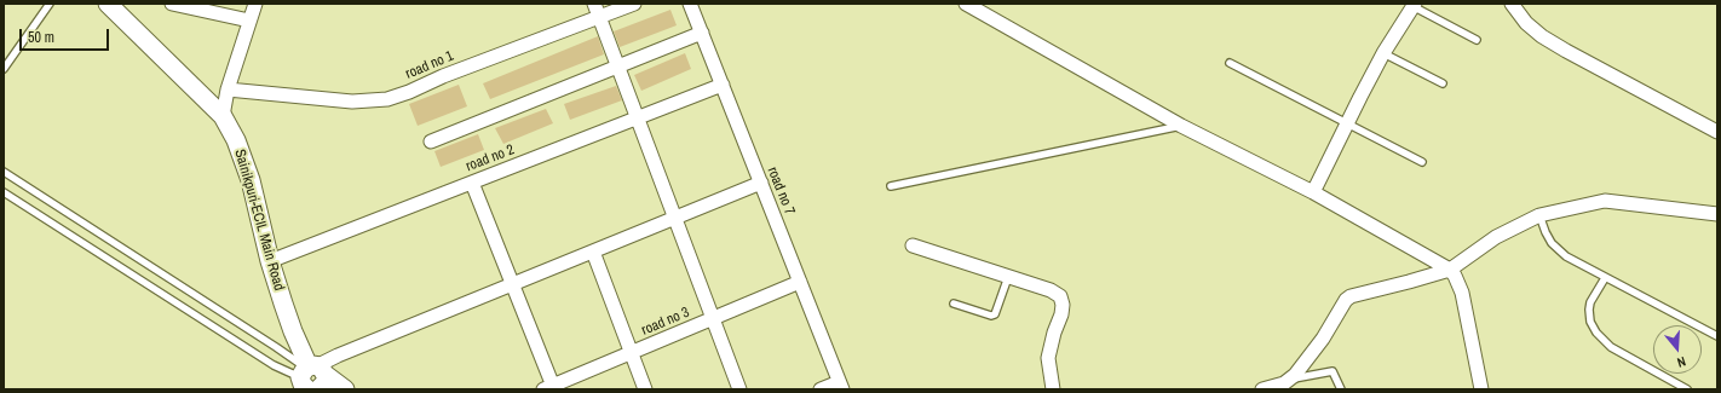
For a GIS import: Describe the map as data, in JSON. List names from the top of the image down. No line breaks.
{"streets":{"main road":["Sainikpuri-ECIL Main Road"],"street":["road no 1","road no 2","road no 7","road no 3"]},"crossings":[["road no 2","road no 7"],["road no 2","Sainikpuri-ECIL Main Road"],["road no 7","road no 3"]],"scale_bar":"50 m","north":"bottom"}
